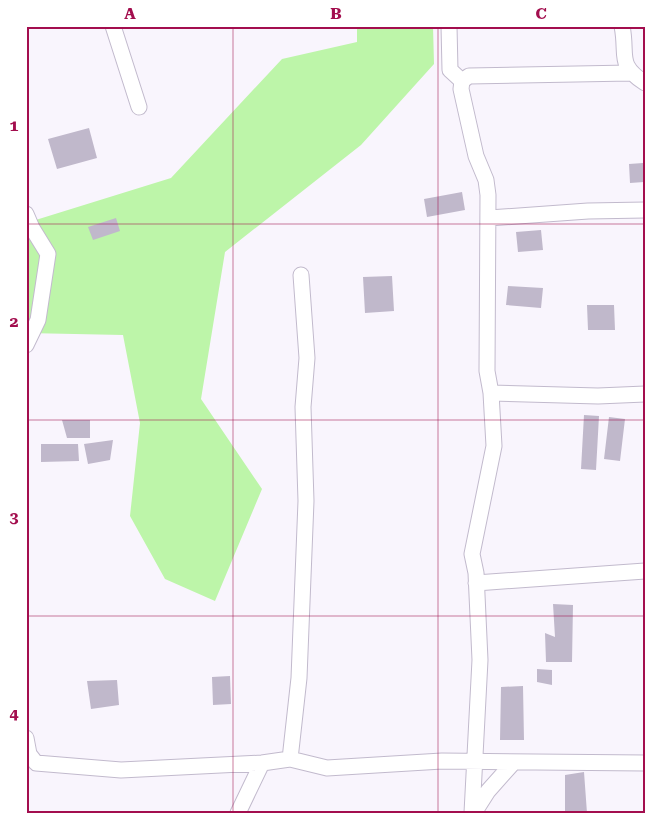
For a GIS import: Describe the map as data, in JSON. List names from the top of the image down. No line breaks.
{"grid":{"columns":["A","B","C"],"rows":["1","2","3","4"]}}
